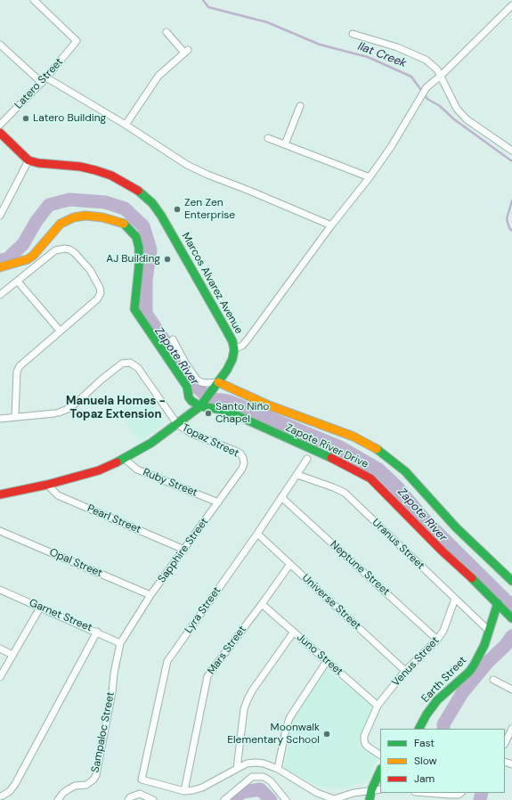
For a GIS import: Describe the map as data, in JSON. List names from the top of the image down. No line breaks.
{"streets":{"main road":["Marcos Alvarez Avenue","Zapote River Drive","Earth Street"],"street":["Latero Street","Topaz Street","Ruby Street","Pearl Street","Uranus Street","Sapphire Street","Opal Street","Neptune Street","Universe Street","Lyra Street","Garnet Street","Mars Street","Juno Street","Venus Street","Sampaloc Street"]},"crossings":[["Marcos Alvarez Avenue","Topaz Street"],["Marcos Alvarez Avenue","Zapote River Drive"],["Marcos Alvarez Avenue","Ruby Street"],["Marcos Alvarez Avenue","Pearl Street"],["Topaz Street","Sapphire Street"],["Zapote River Drive","Earth Street"],["Ruby Street","Sapphire Street"],["Pearl Street","Sapphire Street"],["Uranus Street","Lyra Street"],["Uranus Street","Venus Street"],["Uranus Street","Earth Street"],["Sapphire Street","Opal Street"],["Sapphire Street","Garnet Street"],["Sapphire Street","Sampaloc Street"],["Neptune Street","Lyra Street"],["Neptune Street","Venus Street"],["Universe Street","Lyra Street"],["Universe Street","Mars Street"],["Universe Street","Venus Street"],["Lyra Street","Mars Street"],["Garnet Street","Sampaloc Street"],["Mars Street","Juno Street"],["Juno Street","Venus Street"]],"districts":["Manuela Homes - Topaz Extension"],"water":["Ilat Creek","Zapote River"],"places":["Latero Building","Zen Zen Enterprise","AJ Building","Santo Niño Chapel","Moonwalk Elementary School"],"legend":["Fast","Slow","Jam"]}
